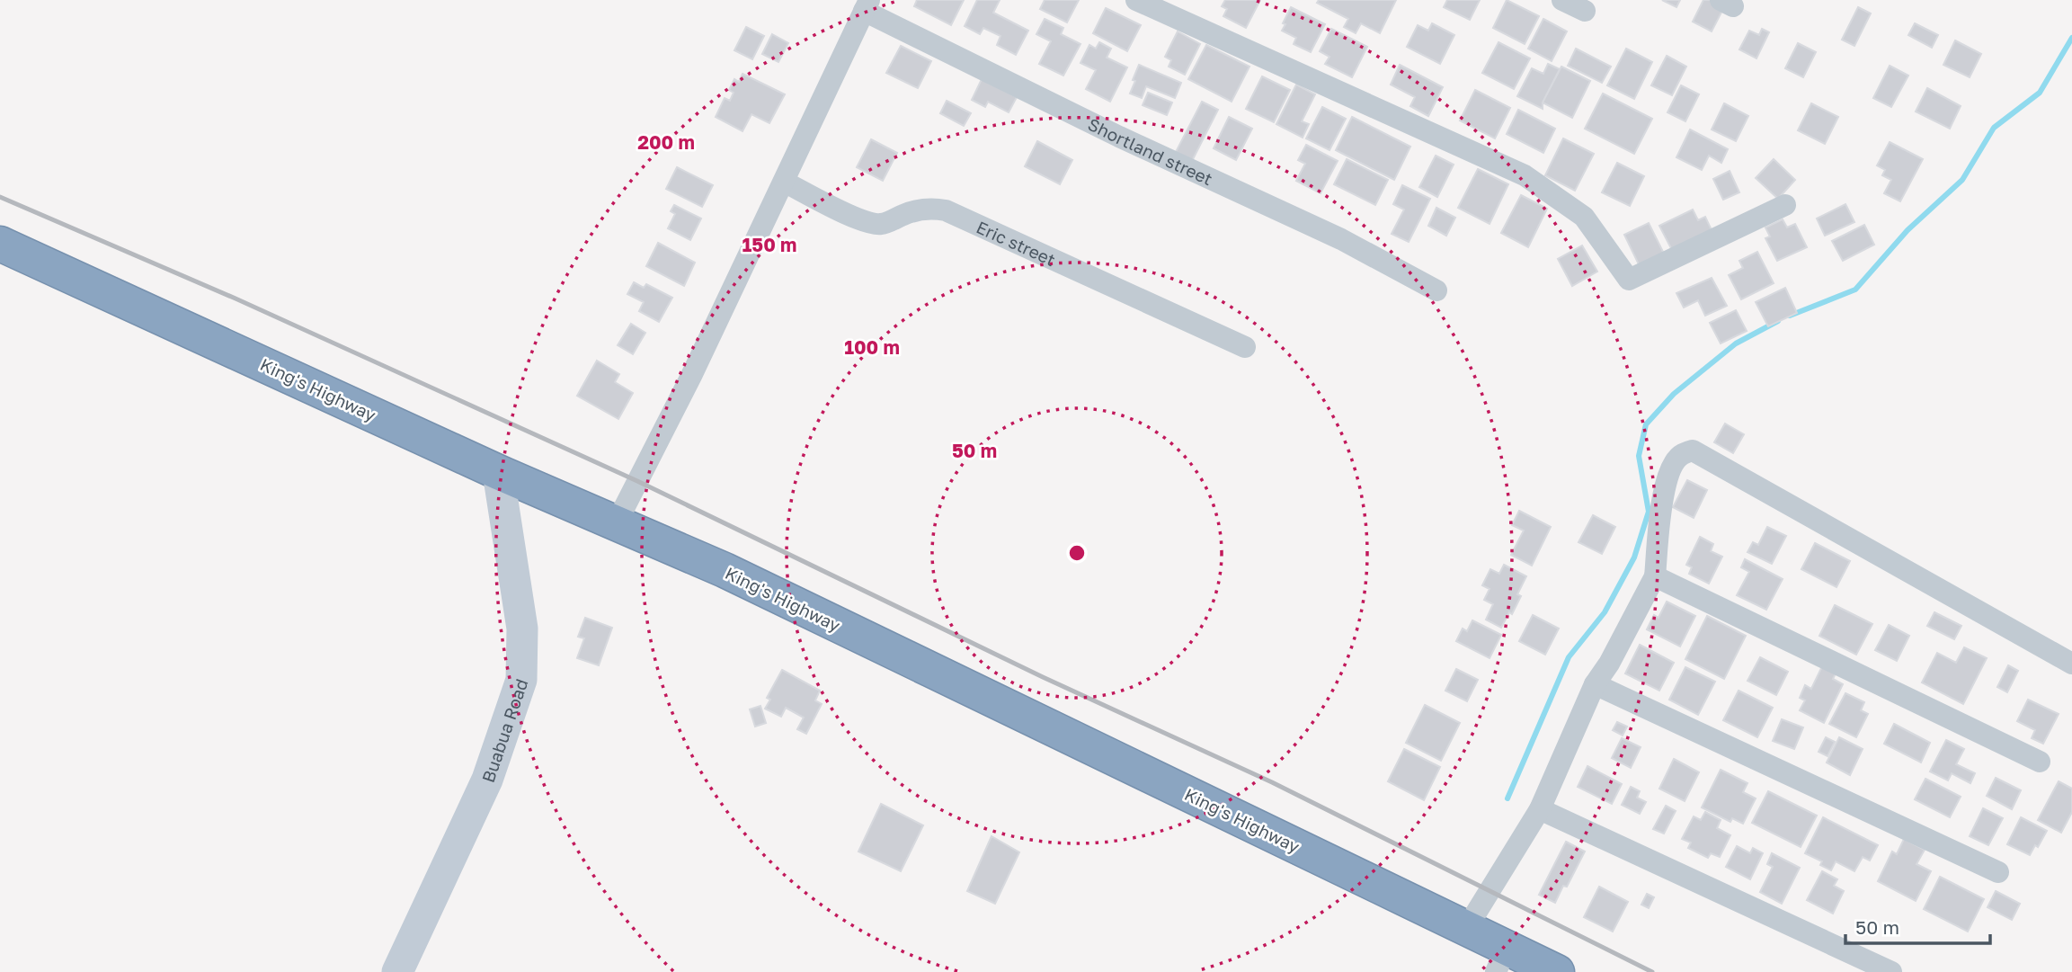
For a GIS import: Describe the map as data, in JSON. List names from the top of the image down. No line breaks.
{"streets":{"highway":["King's Highway"],"street":["Shortland street","Eric street","Buabua Road"]},"crossings":[["King's Highway","Buabua Road"]],"scale_bar":"50 m","rings":["200 m","150 m","100 m","50 m"]}
